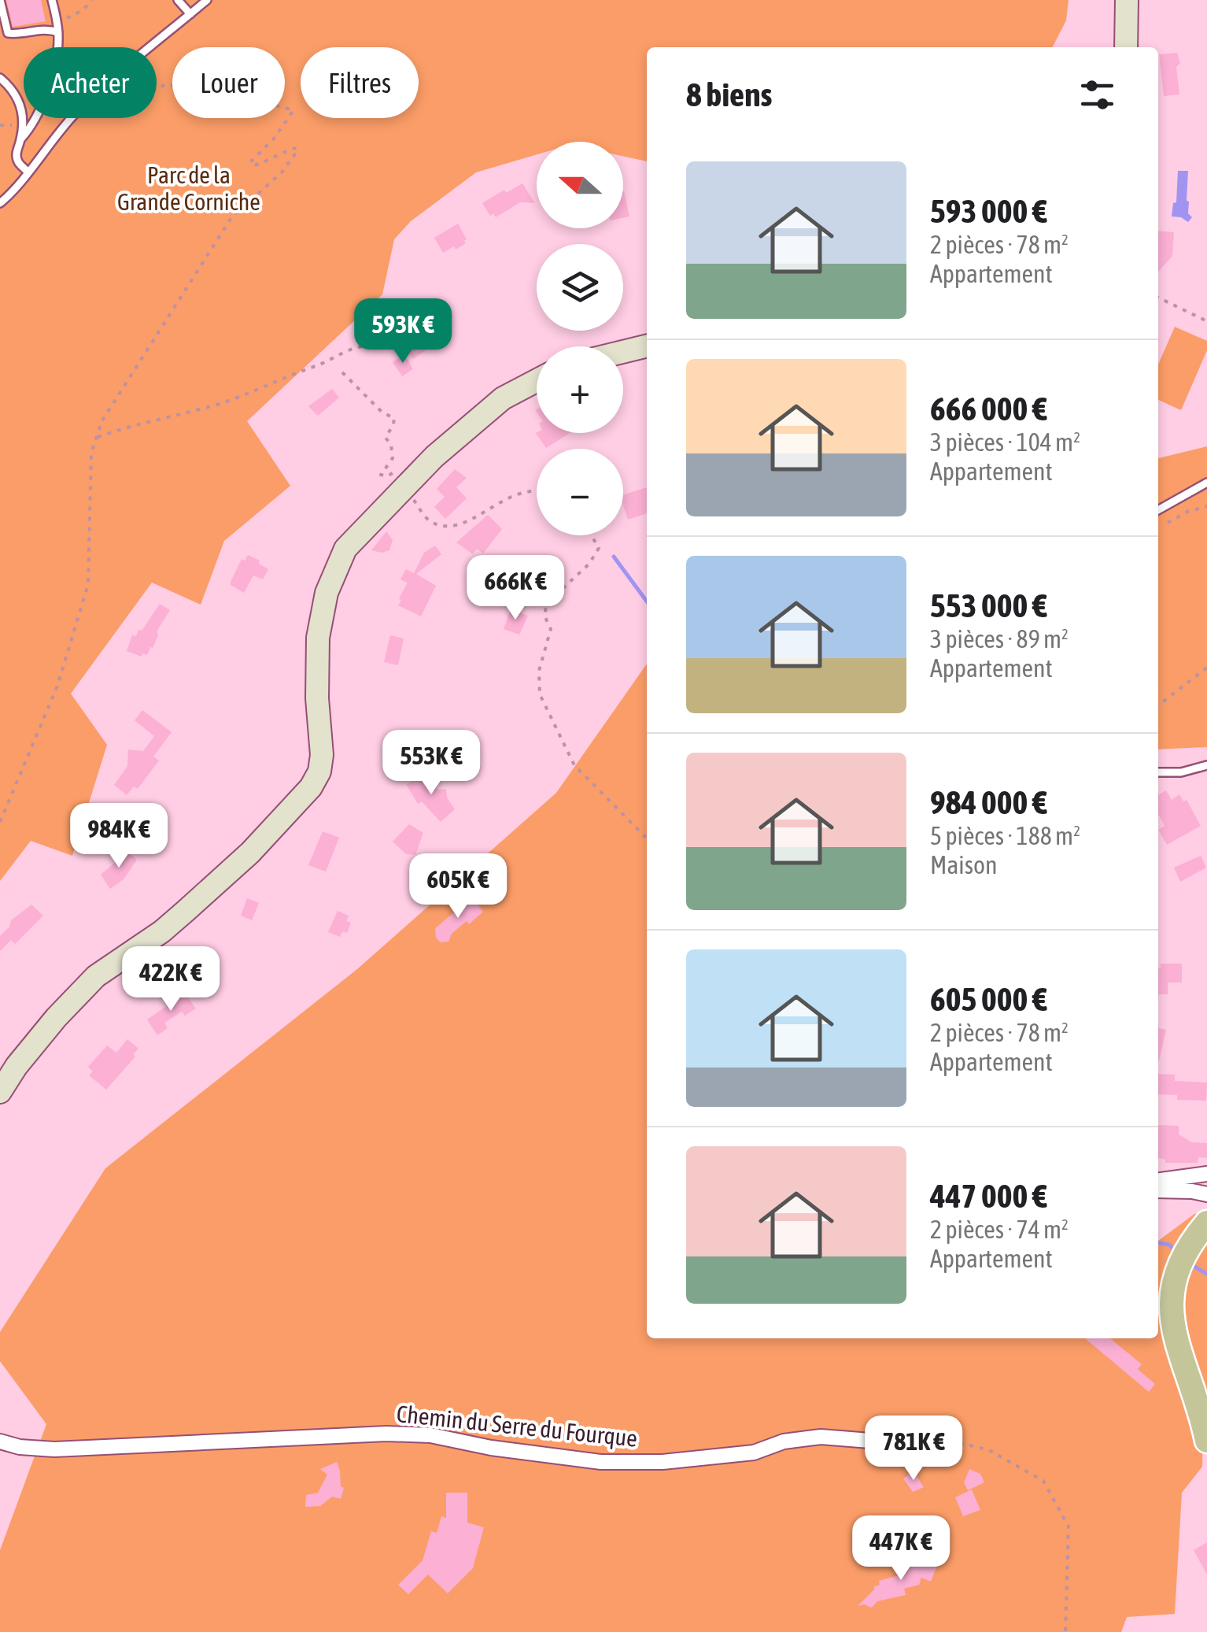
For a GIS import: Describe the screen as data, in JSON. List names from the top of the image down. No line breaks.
{"streets":{"street":["Chemin du Serre du Fourque"]},"parks":["Parc de la Grande Corniche"],"north":"left","page":{"chip":["Acheter","Louer","Filtres"],"heading":"8 biens","map_buttons":["+","−"],"list":[{"name":"593 000 €","note":"2 pièces · 78 m² · Appartement"},{"name":"666 000 €","note":"3 pièces · 104 m² · Appartement"},{"name":"553 000 €","note":"3 pièces · 89 m² · Appartement"},{"name":"984 000 €","note":"5 pièces · 188 m² · Maison"},{"name":"605 000 €","note":"2 pièces · 78 m² · Appartement"},{"name":"447 000 €","note":"2 pièces · 74 m² · Appartement"}],"price":["593K €","666K €","553K €","984K €","605K €","422K €","781K €","447K €"]}}
